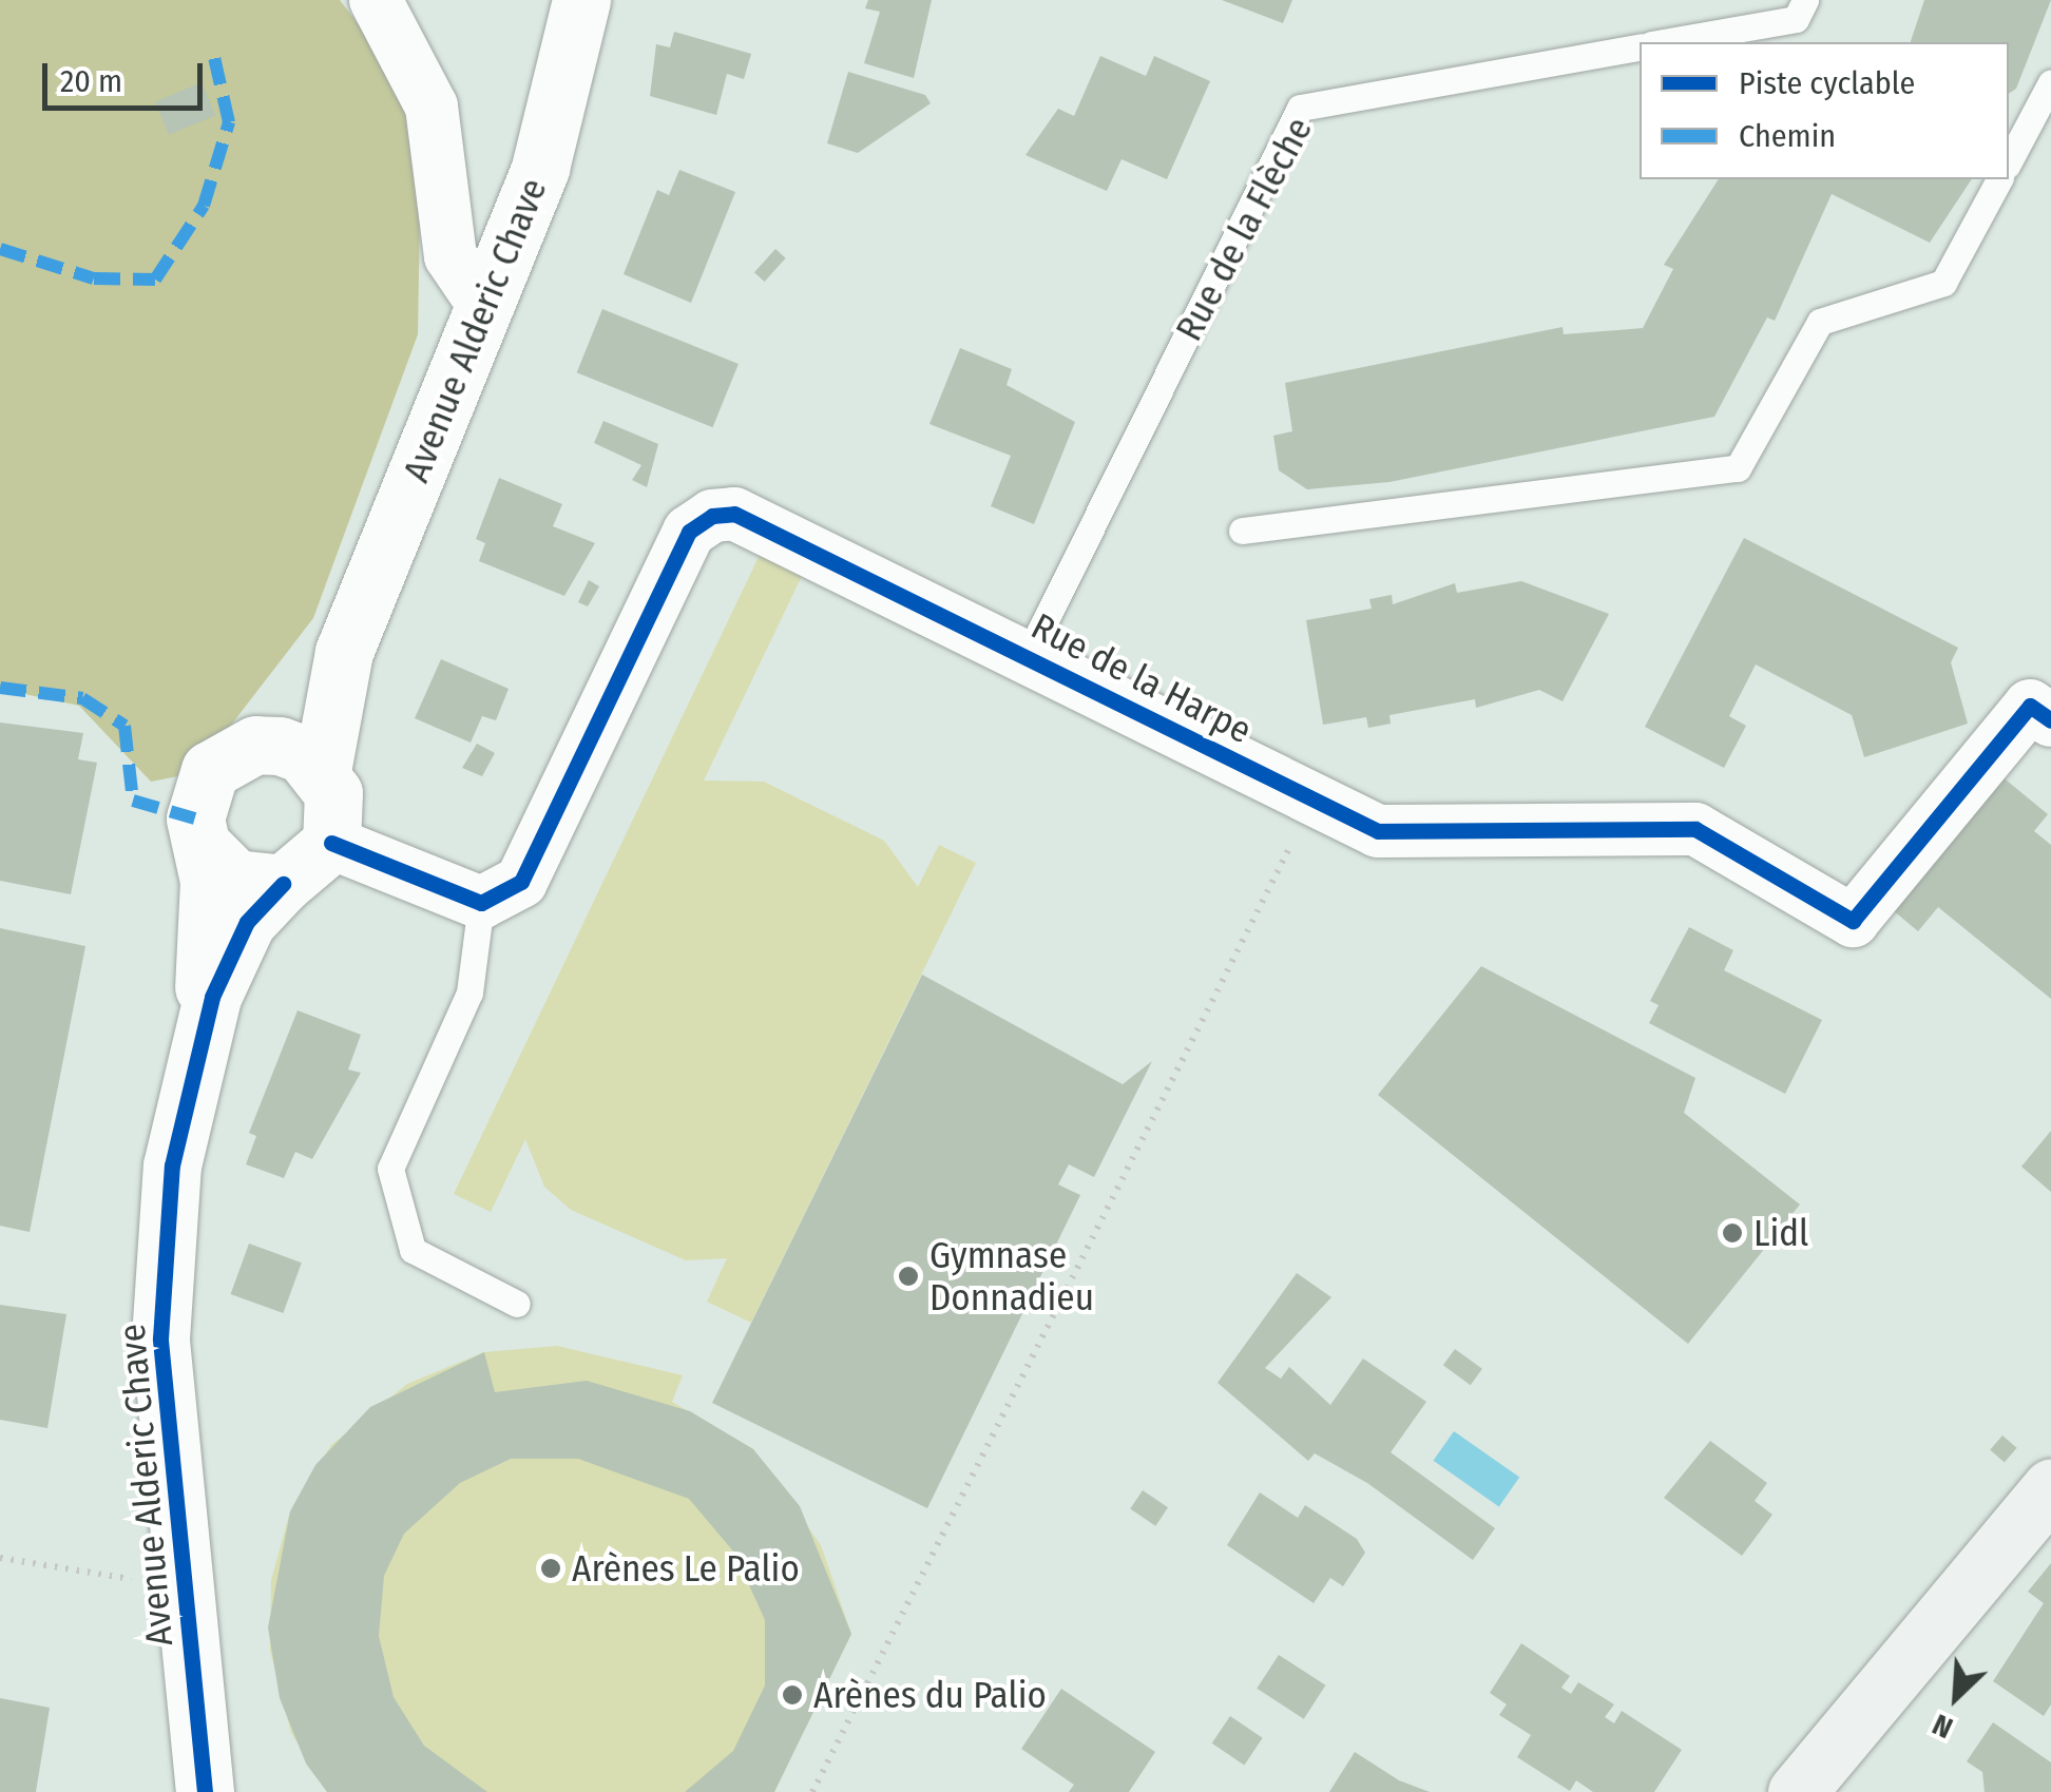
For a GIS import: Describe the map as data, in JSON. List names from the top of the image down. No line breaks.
{"streets":{"street":["Avenue Alderic Chave","Rue de la Harpe"],"lane":["Rue de la Flèche"]},"crossings":[["Rue de la Flèche","Rue de la Harpe"]],"places":["Lidl","Gymnase Donnadieu","Arènes Le Palio","Arènes du Palio"],"legend":["Piste cyclable","Chemin"],"scale_bar":"20 m","north":"bottom left"}
